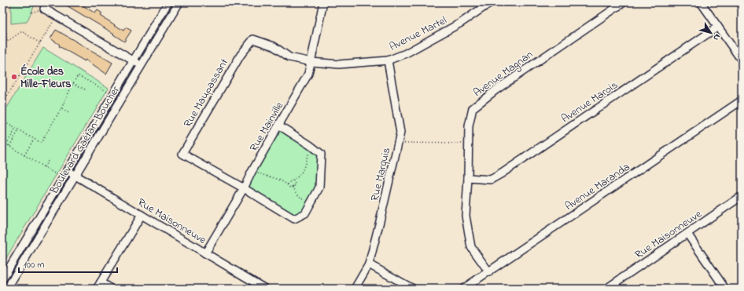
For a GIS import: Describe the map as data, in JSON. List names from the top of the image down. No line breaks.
{"streets":{"street":["Avenue Martel","Avenue Magnan","Rue Maupassant","Avenue Marois","Rue Mainville","Boulevard Gaétan-Boucher","Rue Marquis","Avenue Maranda","Rue Maisonneuve"]},"crossings":[["Avenue Martel","Rue Maupassant"],["Avenue Martel","Rue Mainville"],["Avenue Martel","Rue Marquis"],["Avenue Magnan","Avenue Marois"],["Avenue Magnan","Avenue Maranda"],["Rue Maupassant","Rue Mainville"],["Rue Mainville","Rue Maisonneuve"],["Boulevard Gaétan-Boucher","Rue Maisonneuve"]],"places":["École des Mille-Fleurs"],"scale_bar":"100 m","north":"bottom right"}
